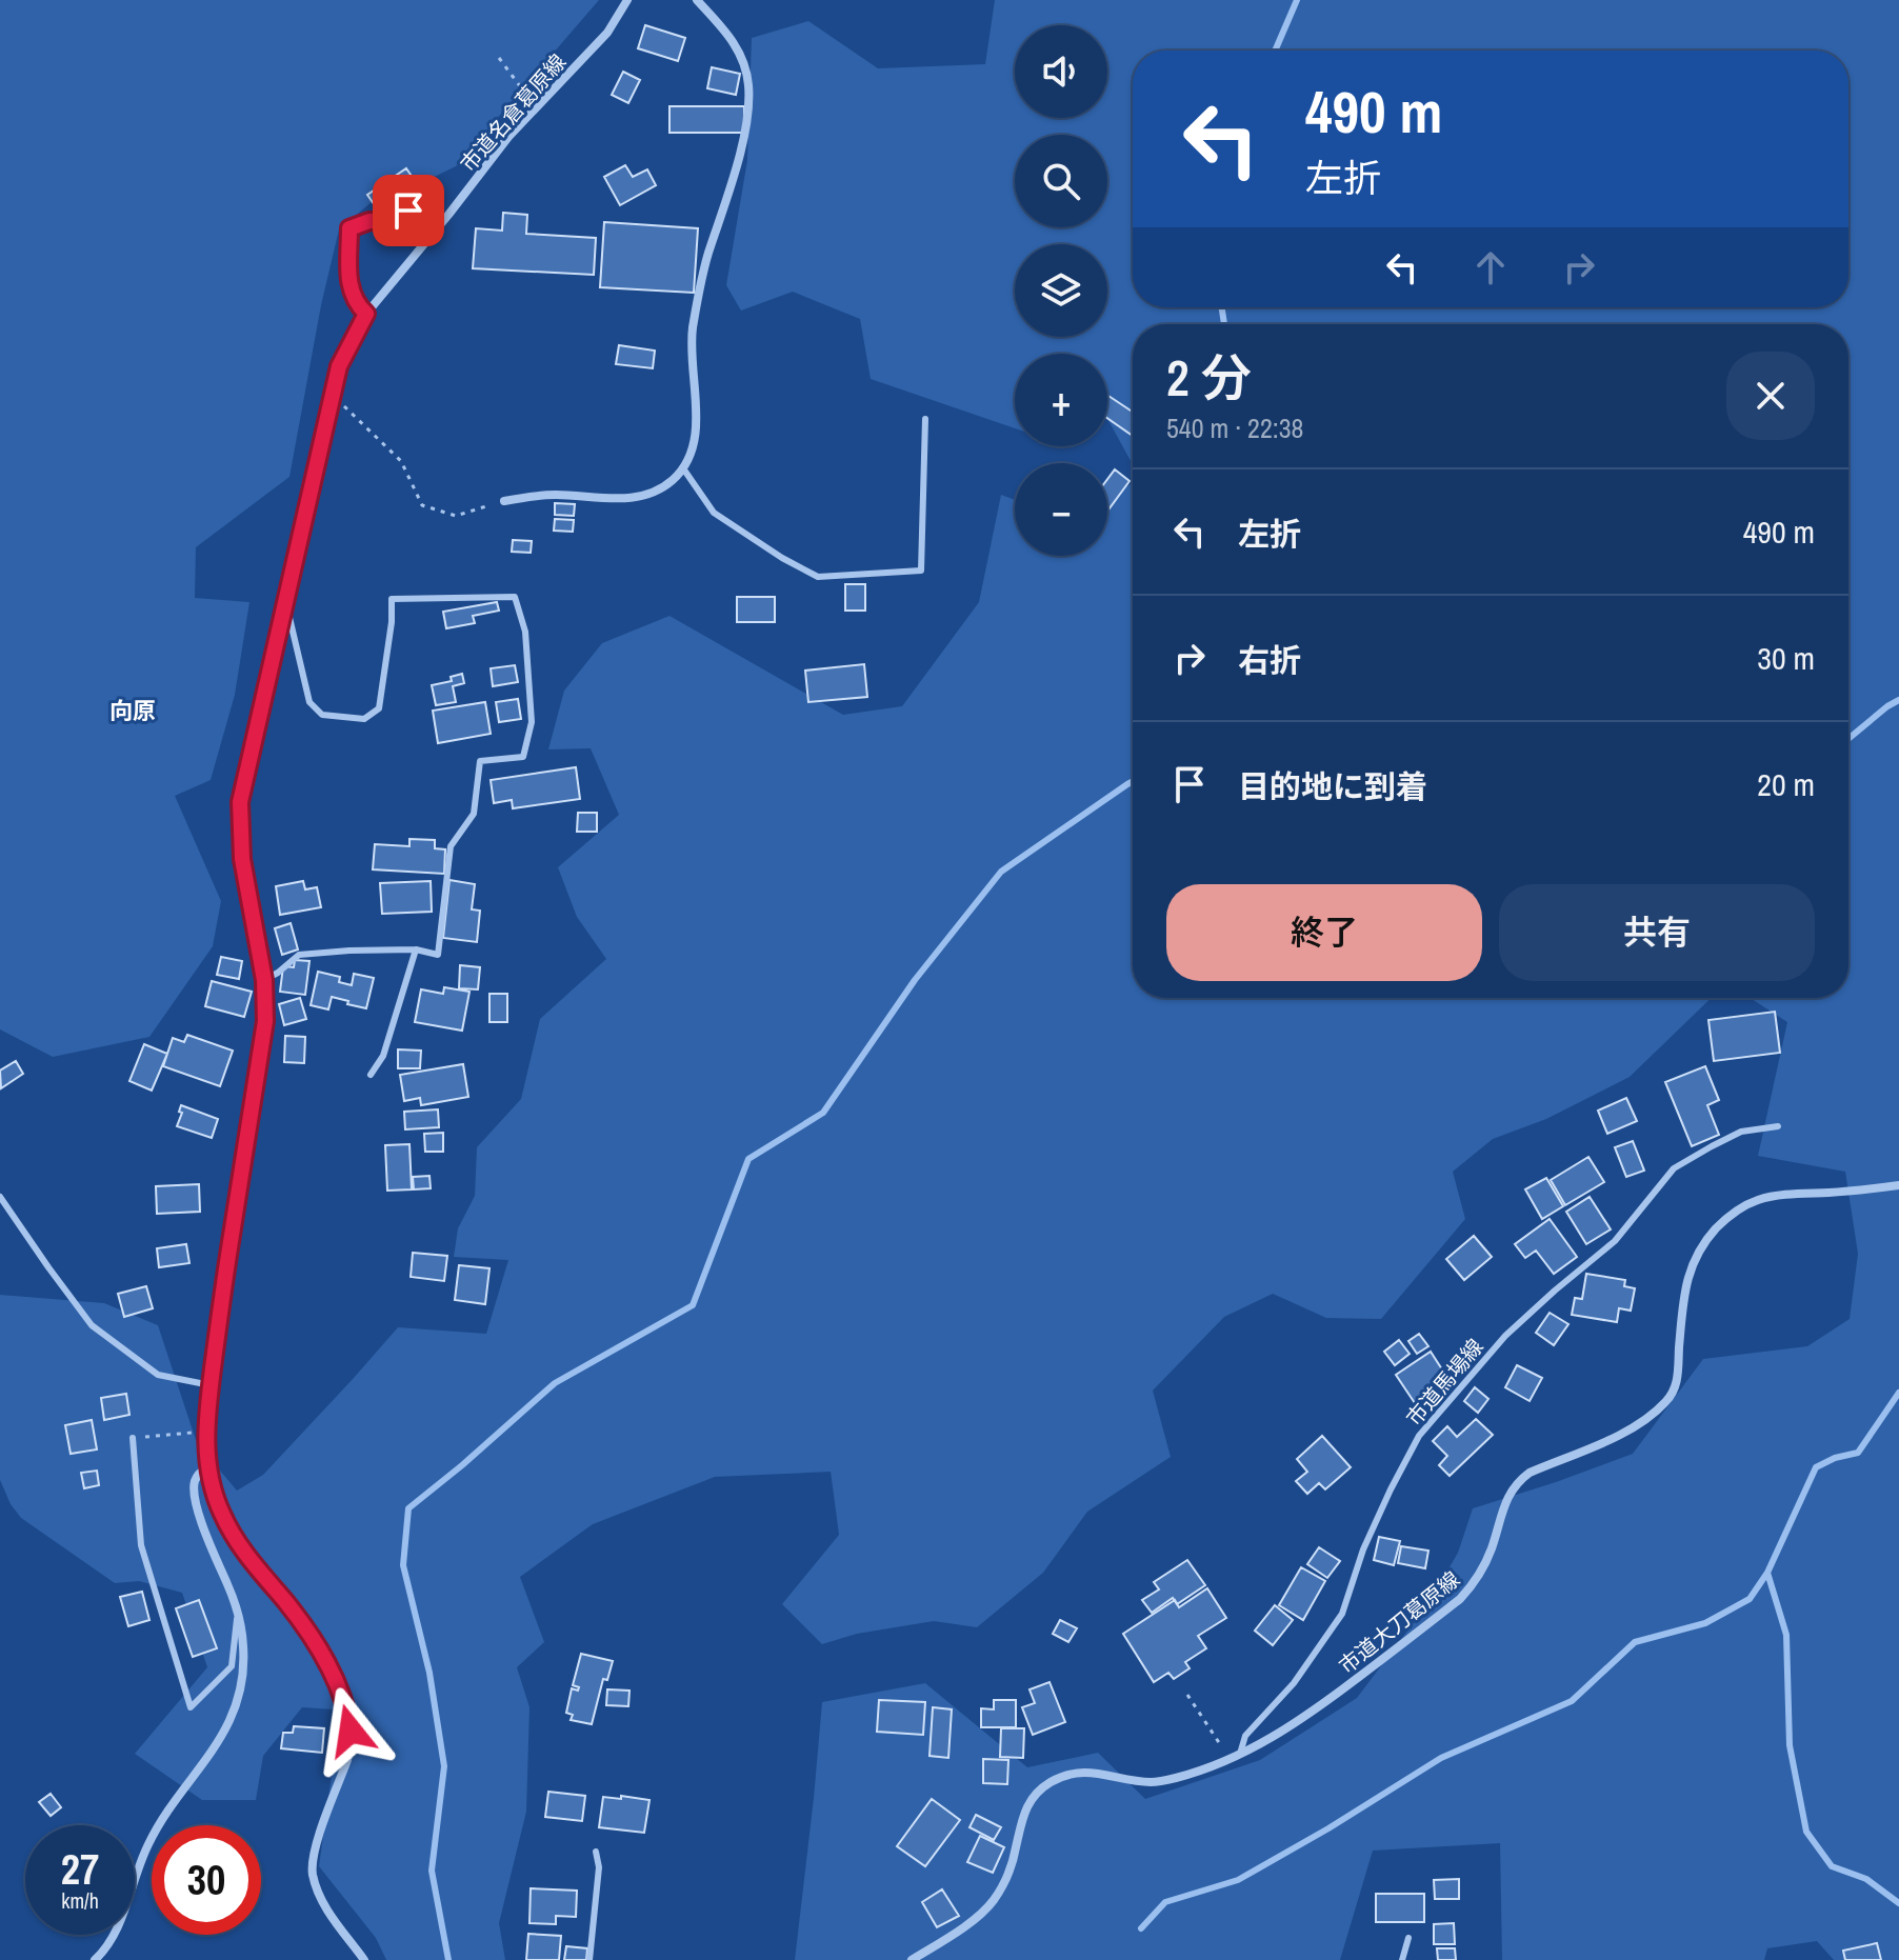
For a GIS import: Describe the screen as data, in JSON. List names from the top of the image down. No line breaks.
{"streets":{"street":["市道名倉葛原線","市道大刀葛原線"],"lane":["市道馬場線"]},"crossings":[["市道馬場線","市道大刀葛原線"]],"districts":["向原"],"page":{"map_buttons":["+","−"],"turn":["490 m","左折"],"heading":["2 分","540 m · 22:38"],"list":[{"name":"左折","value":"490 m"},{"name":"右折","value":"30 m"},{"name":"目的地に到着","value":"20 m"}],"buttons":["終了","共有"],"speed":"27 km/h","limit":"30"}}
